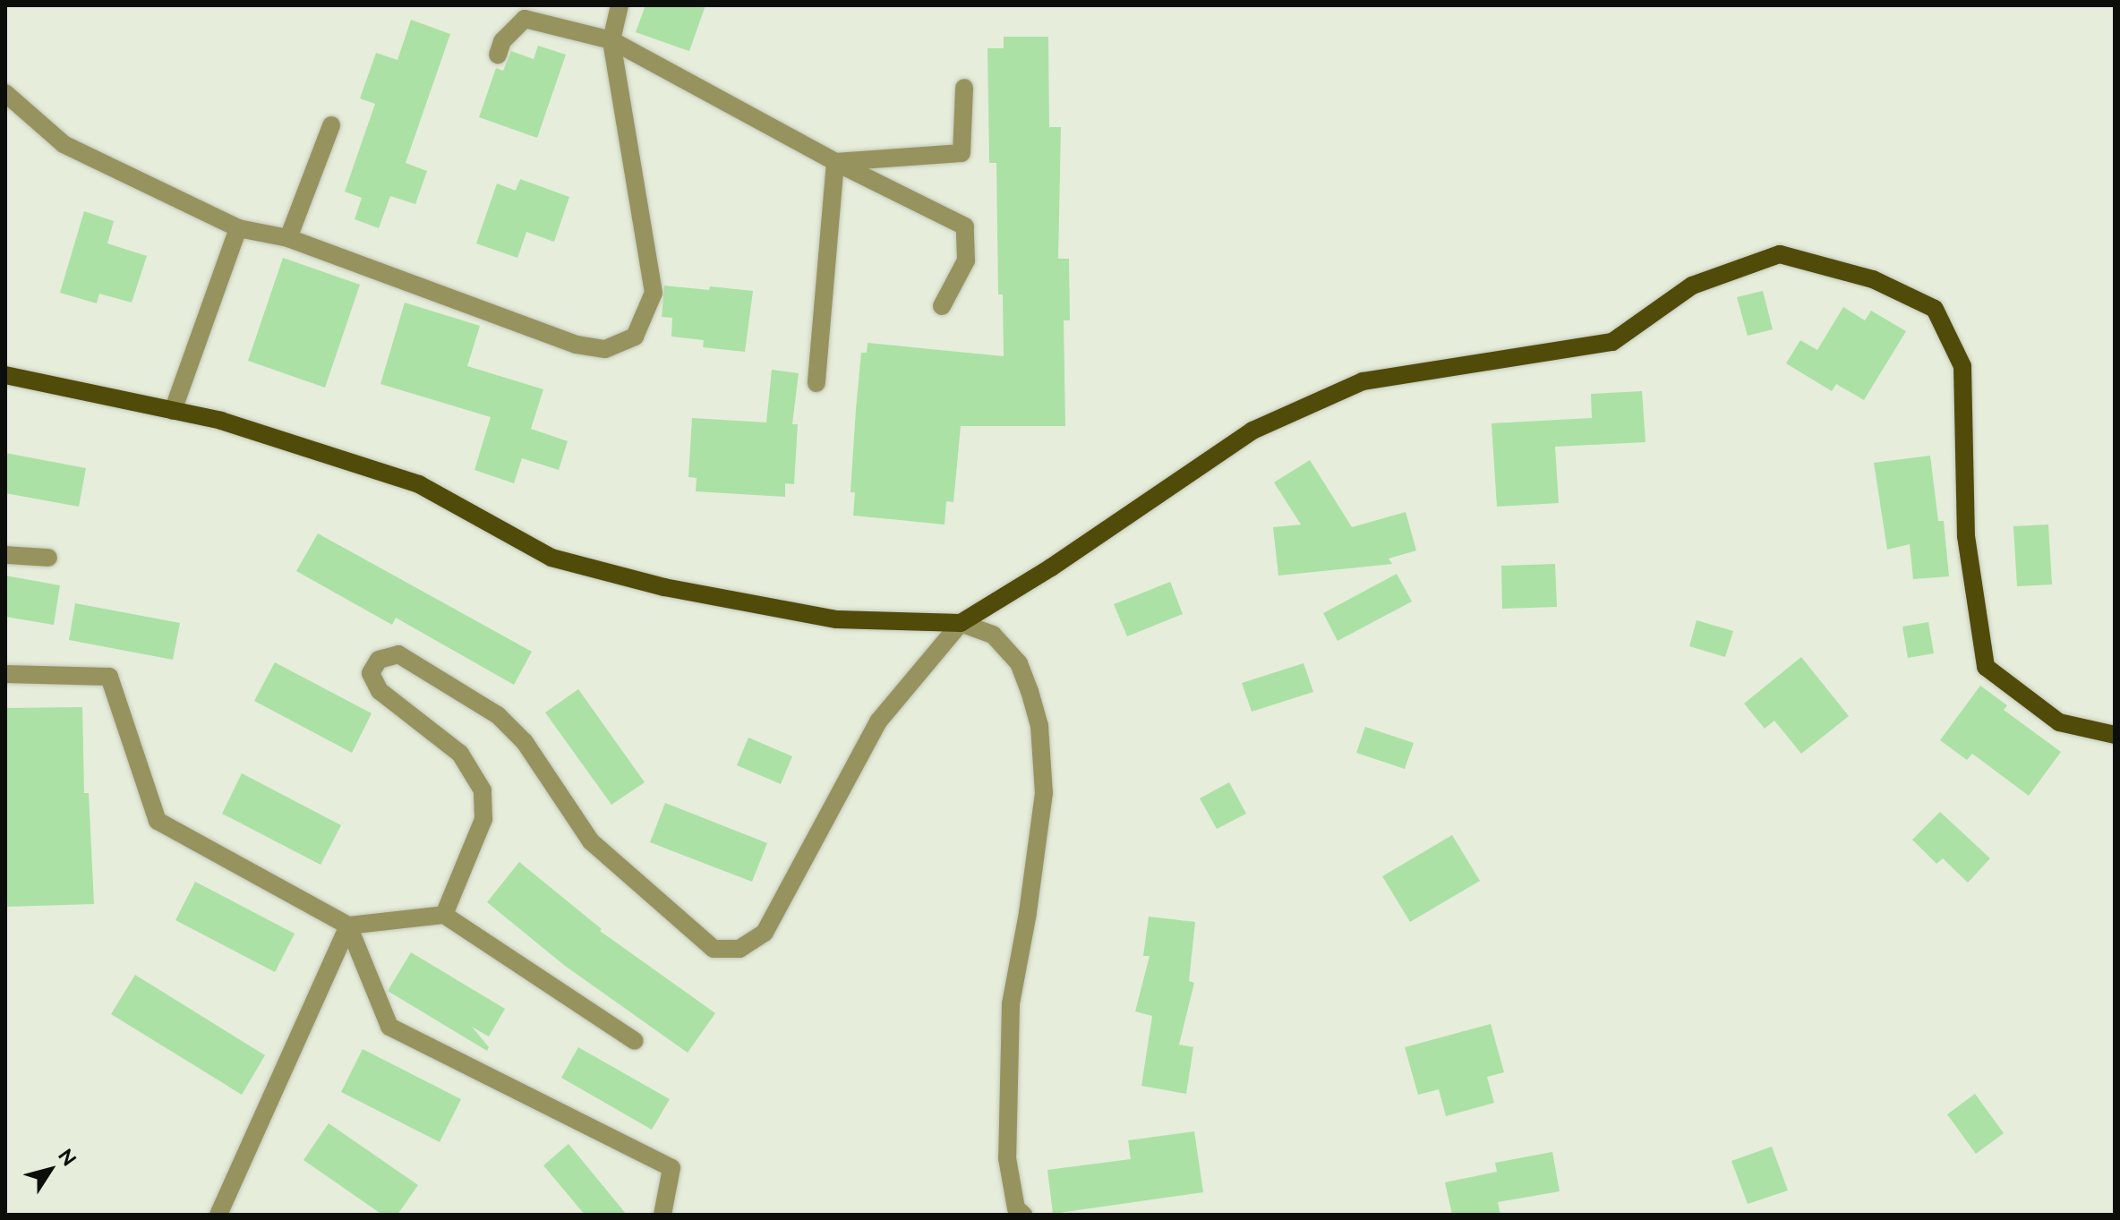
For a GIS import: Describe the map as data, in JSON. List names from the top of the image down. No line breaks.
{"north":"top right"}
